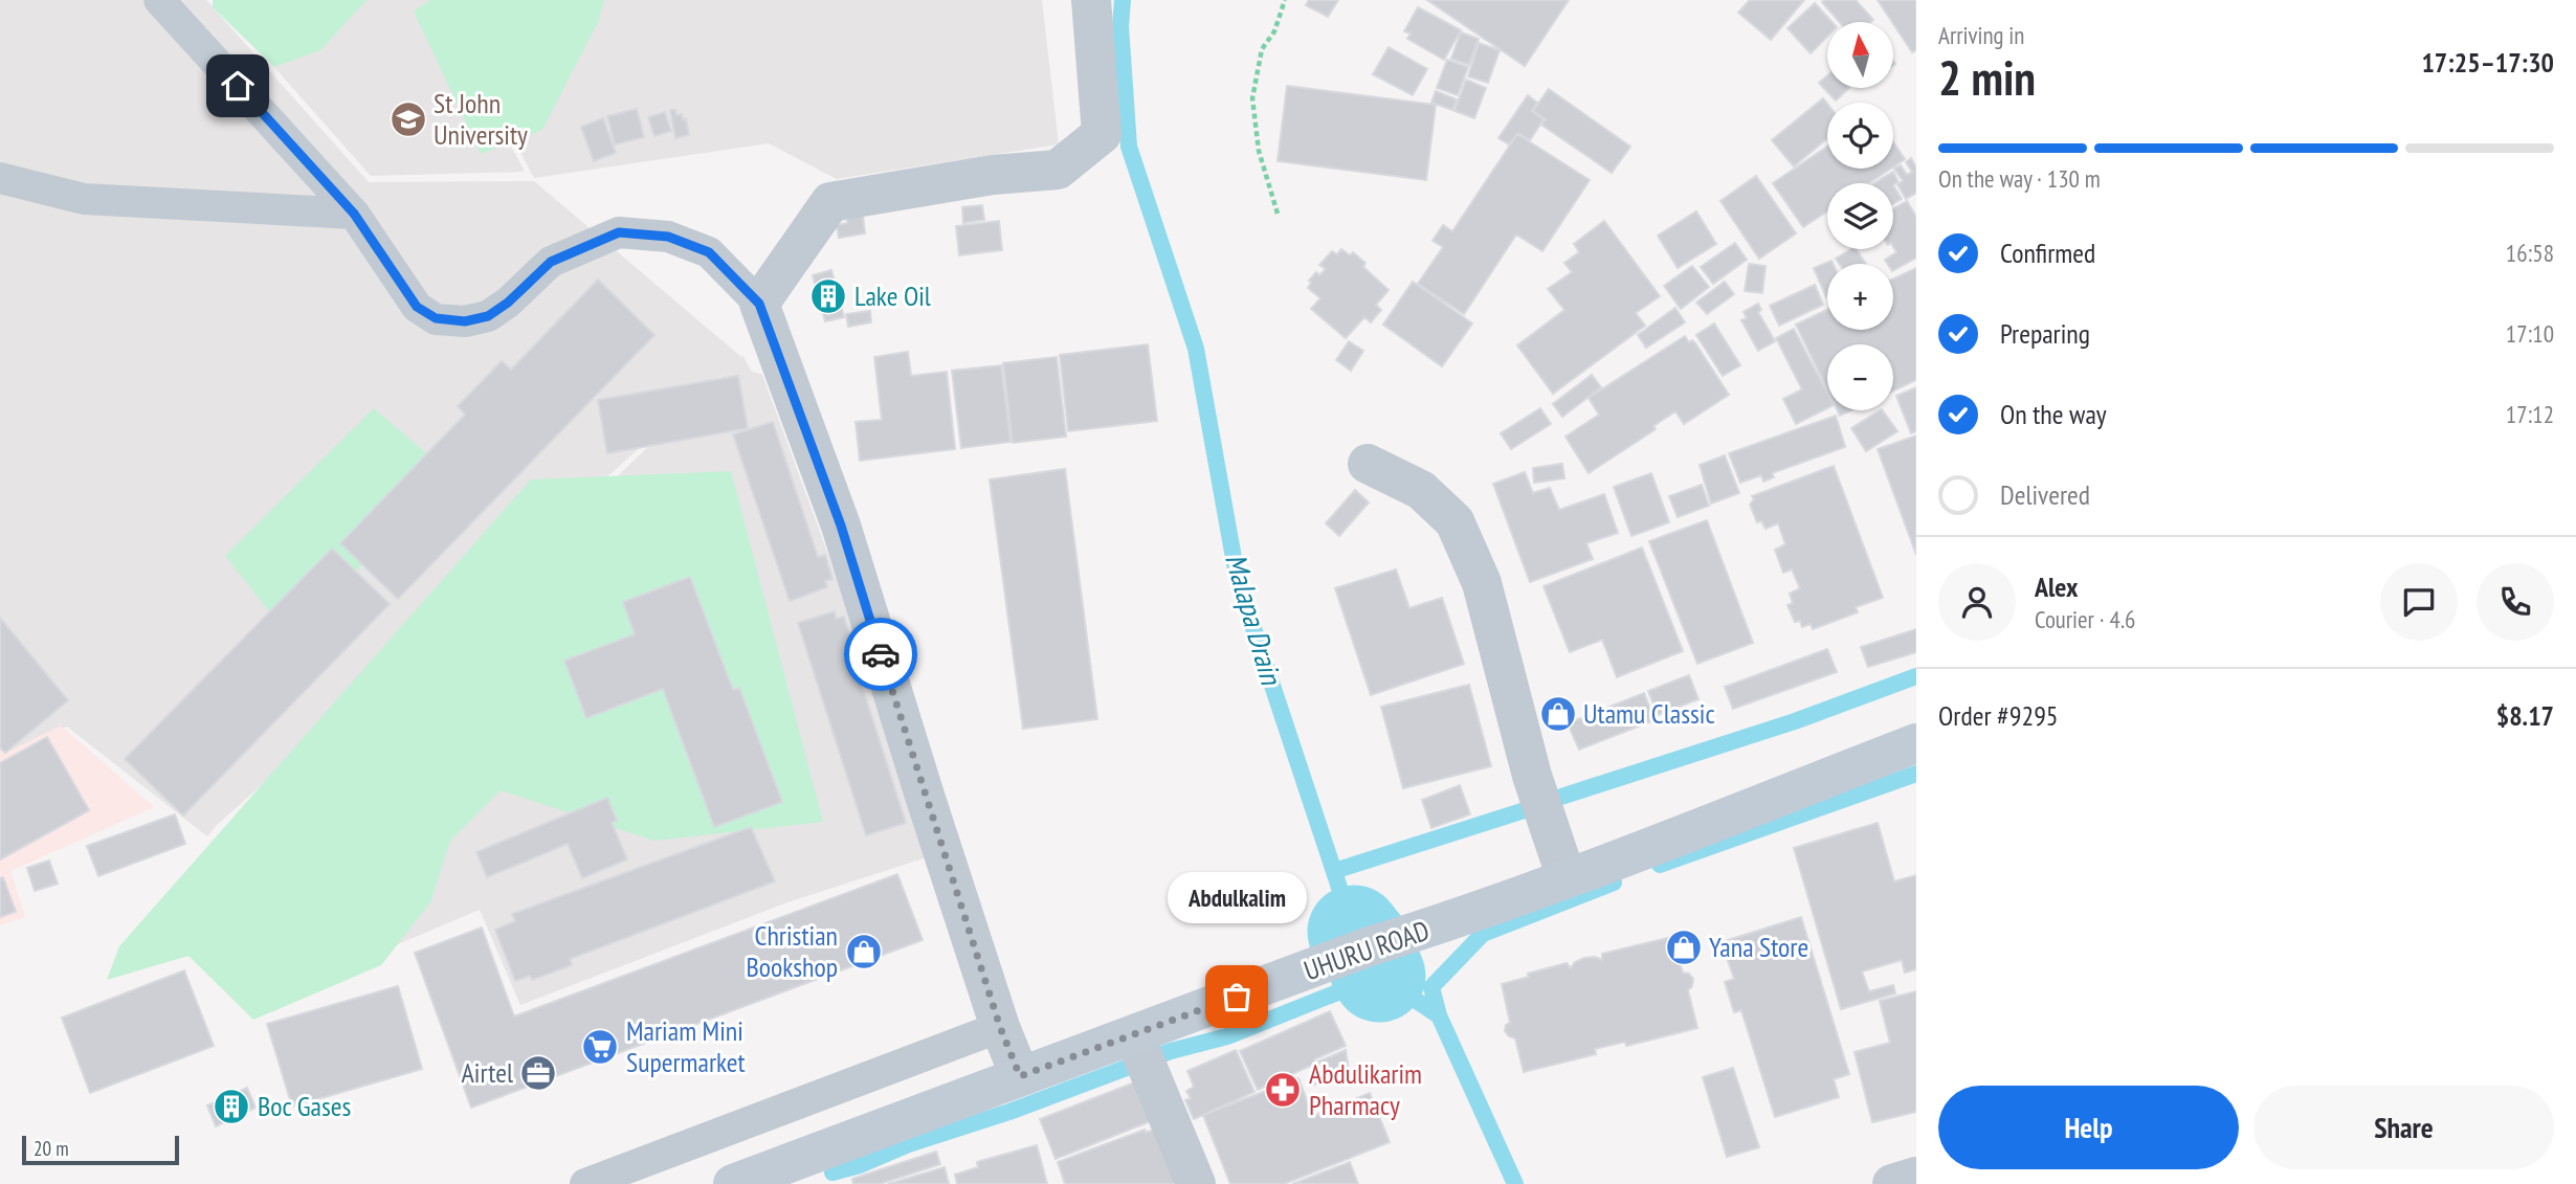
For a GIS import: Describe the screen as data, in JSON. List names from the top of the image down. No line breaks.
{"streets":{"main road":["UHURU ROAD"]},"water":["Malapa Drain"],"places":{"school or university":["St John University"],"building":["Lake Oil","Boc Gases"],"shop":["Utamu Classic","Yana Store","Christian Bookshop"],"other":["Abdulkalim"],"supermarket":["Mariam Mini Supermarket"],"office":["Airtel"],"pharmacy":["Abdulikarim Pharmacy"]},"scale_bar":"20 m","north":"top","page":{"heading":["2 min","Arriving in","17:25–17:30"],"panel":["Alex","Courier · 4.6","Order #9295","$8.17"],"map_buttons":["+","−"],"bar":"On the way · 130 m","list":[["Confirmed","16:58"],["Preparing","17:10"],["On the way","17:12"],"Delivered"],"bubble":"Abdulkalim","buttons":["Help","Share"],"scale":"20 m"}}
